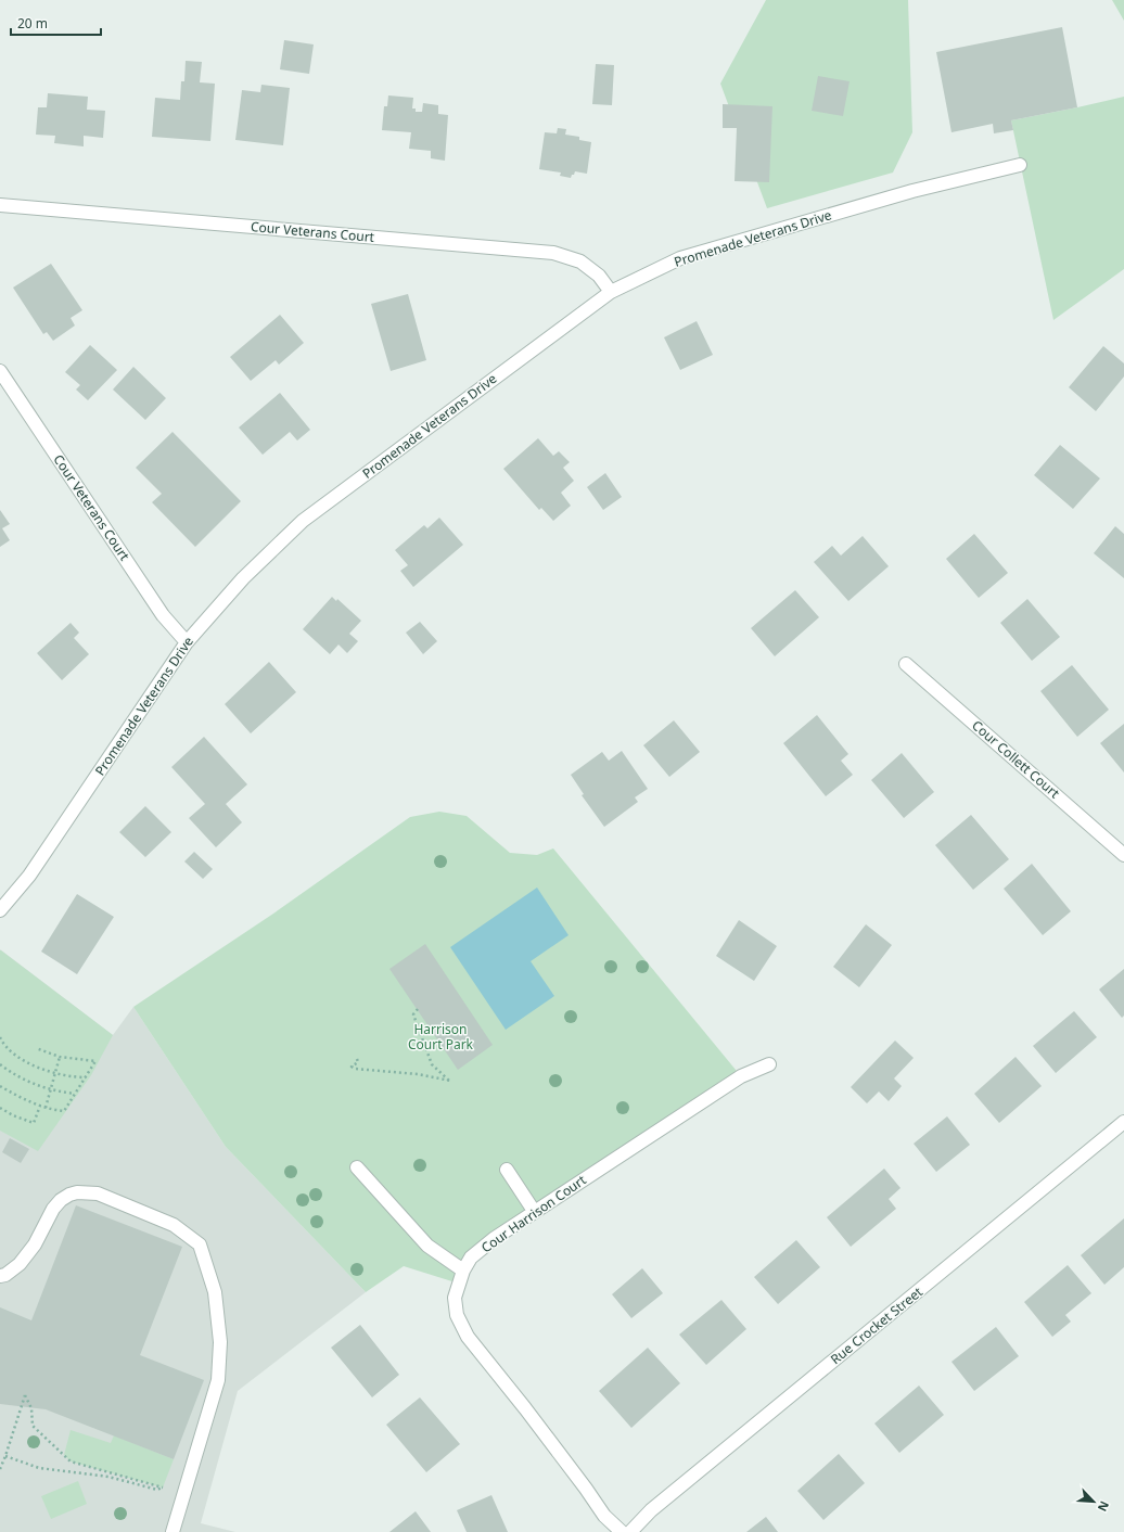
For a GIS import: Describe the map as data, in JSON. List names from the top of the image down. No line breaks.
{"streets":{"street":["Cour Veterans Court","Promenade Veterans Drive","Cour Collett Court","Cour Harrison Court","Rue Crocket Street"]},"crossings":[["Cour Veterans Court","Promenade Veterans Drive"]],"parks":["Harrison Court Park"],"scale_bar":"20 m","north":"bottom right"}
